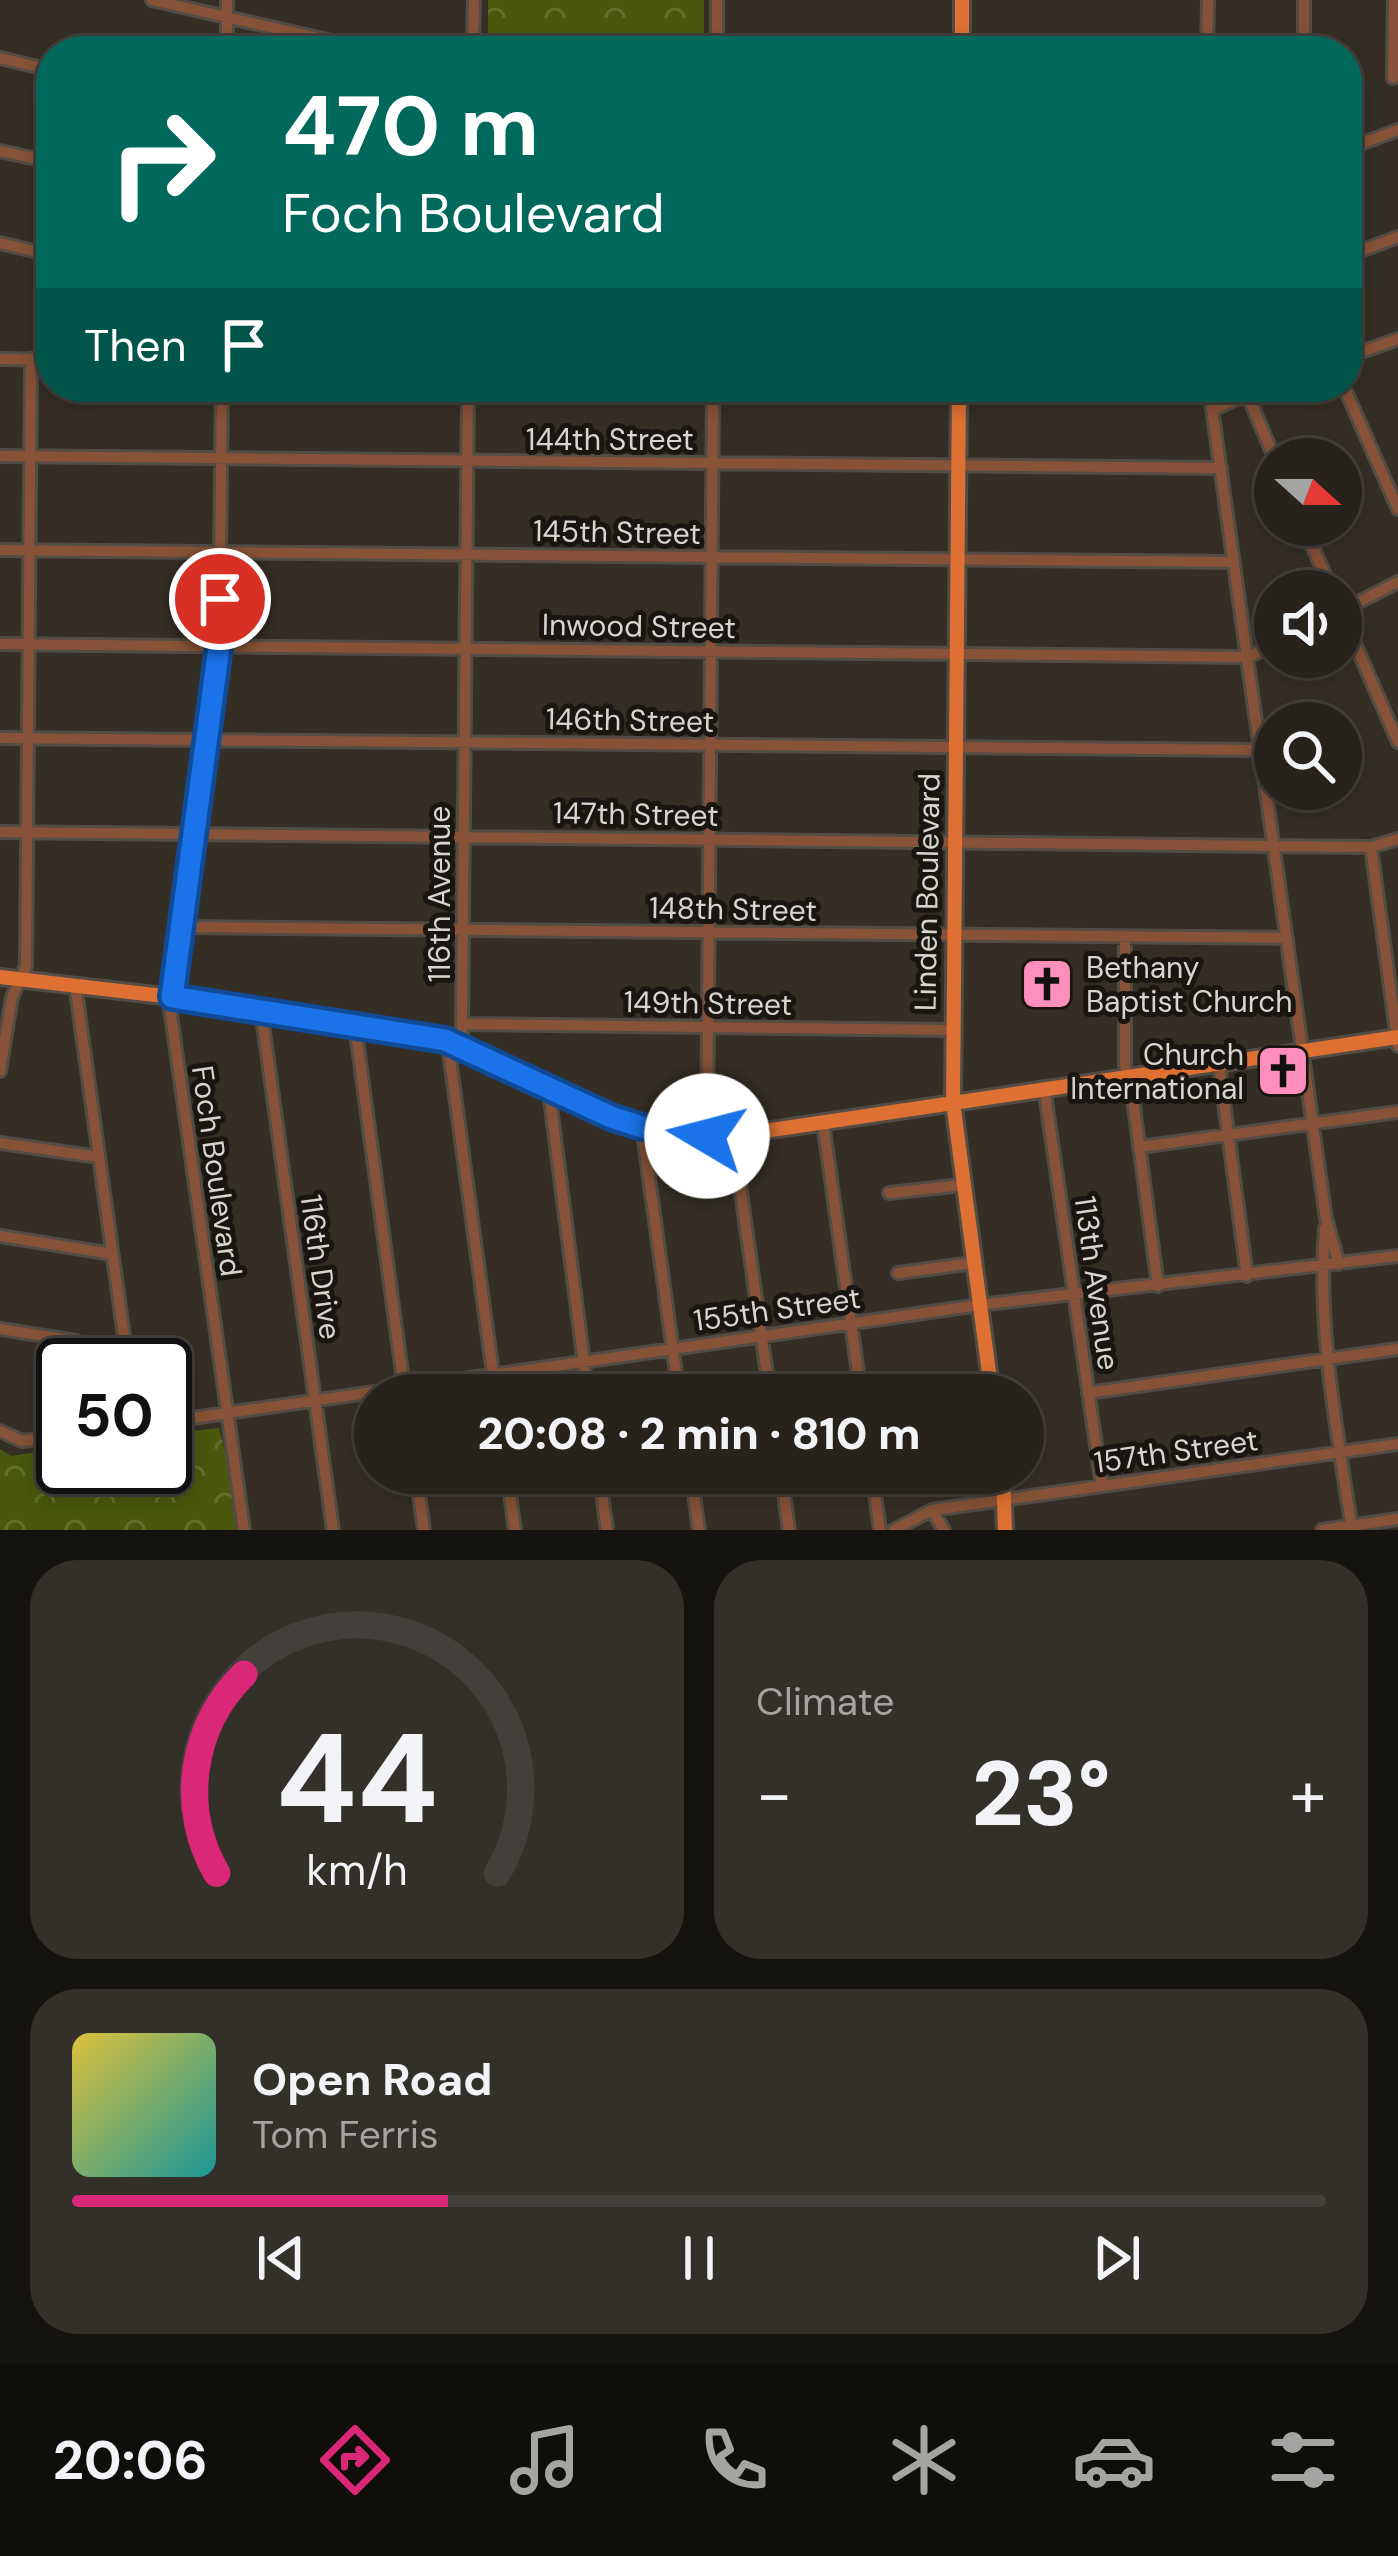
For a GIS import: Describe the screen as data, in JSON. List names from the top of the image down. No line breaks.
{"streets":{"main road":["Linden Boulevard"],"street":["144th Street","145th Street","Inwood Street","146th Street","147th Street","116th Avenue","148th Street","149th Street","Foch Boulevard","116th Drive","113th Avenue","155th Street","157th Street"]},"crossings":[["144th Street","Linden Boulevard"],["144th Street","116th Avenue"],["144th Street","Foch Boulevard"],["145th Street","Linden Boulevard"],["145th Street","116th Avenue"],["145th Street","Foch Boulevard"],["Inwood Street","Linden Boulevard"],["Inwood Street","116th Avenue"],["Inwood Street","Foch Boulevard"],["146th Street","Linden Boulevard"],["146th Street","116th Avenue"],["146th Street","Foch Boulevard"],["147th Street","Linden Boulevard"],["147th Street","116th Avenue"],["147th Street","Foch Boulevard"],["Linden Boulevard","148th Street"],["Linden Boulevard","149th Street"],["Linden Boulevard","155th Street"],["116th Avenue","148th Street"],["116th Avenue","149th Street"],["116th Avenue","155th Street"],["148th Street","Foch Boulevard"],["Foch Boulevard","155th Street"],["116th Drive","155th Street"],["113th Avenue","155th Street"],["113th Avenue","157th Street"]],"places":{"church":["Bethany Baptist Church","Church International"]},"north":"right","page":{"turn":["470 m","Foch Boulevard"],"then":"Then","limit":"50","trip":"20:08 · 2 min · 810 m","tile":"Climate","heat":["−","23°","+"],"song":["Open Road","Tom Ferris"],"tabs":"20:06","gauge":["44","km/h"]}}
